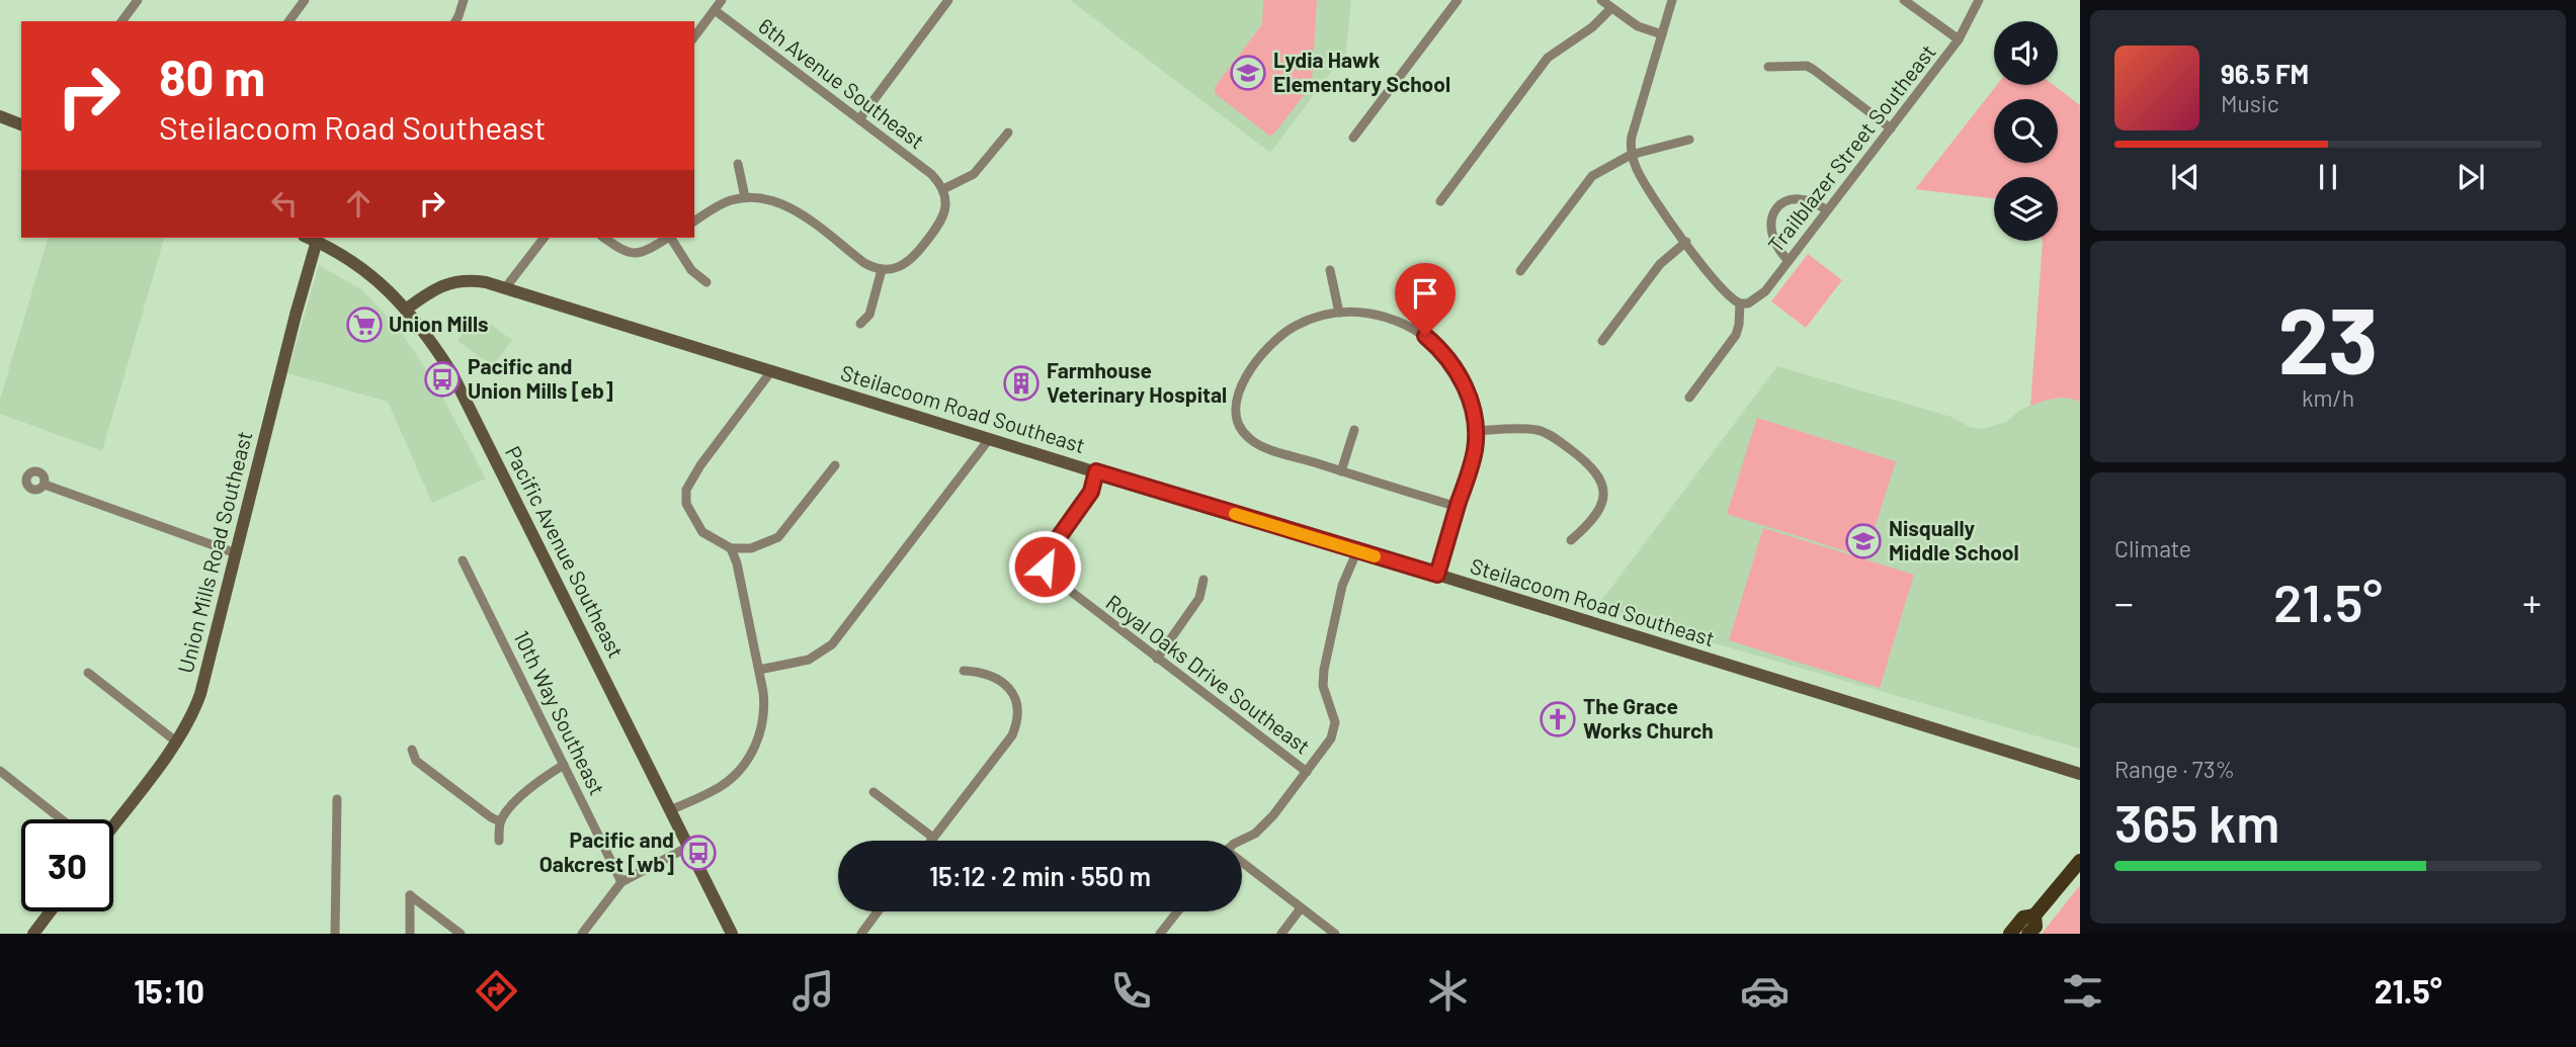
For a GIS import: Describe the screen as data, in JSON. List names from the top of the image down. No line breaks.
{"streets":{"street":["6th Avenue Southeast","Trailblazer Street Southeast","Steilacoom Road Southeast","Union Mills Road Southeast","Pacific Avenue Southeast","Royal Oaks Drive Southeast","10th Way Southeast"]},"crossings":[["Steilacoom Road Southeast","Pacific Avenue Southeast"],["Steilacoom Road Southeast","Royal Oaks Drive Southeast"],["Union Mills Road Southeast","Pacific Avenue Southeast"]],"places":{"school or university":["Lydia Hawk Elementary School","Nisqually Middle School"],"supermarket":["Union Mills"],"bus stop":["Pacific and Union Mills [eb]","Pacific and Oakcrest [wb]"],"building":["Farmhouse Veterinary Hospital"],"church":["The Grace Works Church"]},"page":{"turn":["80 m","Steilacoom Road Southeast"],"song":["96.5 FM","Music"],"tile":[["23","km/h"],"Climate",["Range · 73%","365 km"]],"heat":["−","21.5°","+"],"limit":"30","trip":"15:12 · 2 min · 550 m","tabs":["15:10","21.5°"]}}
